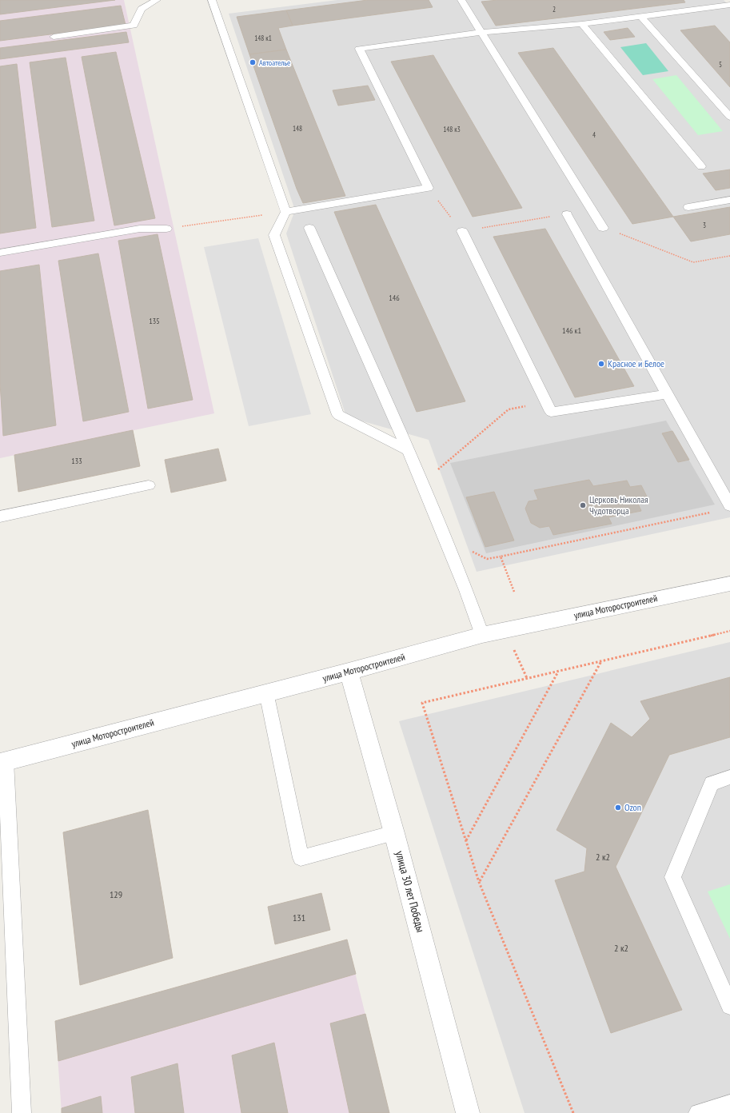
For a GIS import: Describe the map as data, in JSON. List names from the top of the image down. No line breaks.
{"streets":{"street":["улица Моторостроителей","улица 30 лет Победы"]},"crossings":[["улица Моторостроителей","улица 30 лет Победы"]],"places":["Автоателье","Красное и Белое","Церковь Николая Чудотворца","Ozon"],"house_numbers":["2","148 к1","5","148","148 к3","4","3","146","135","146 к1","133","2 к2","129","131","2 к2"]}
